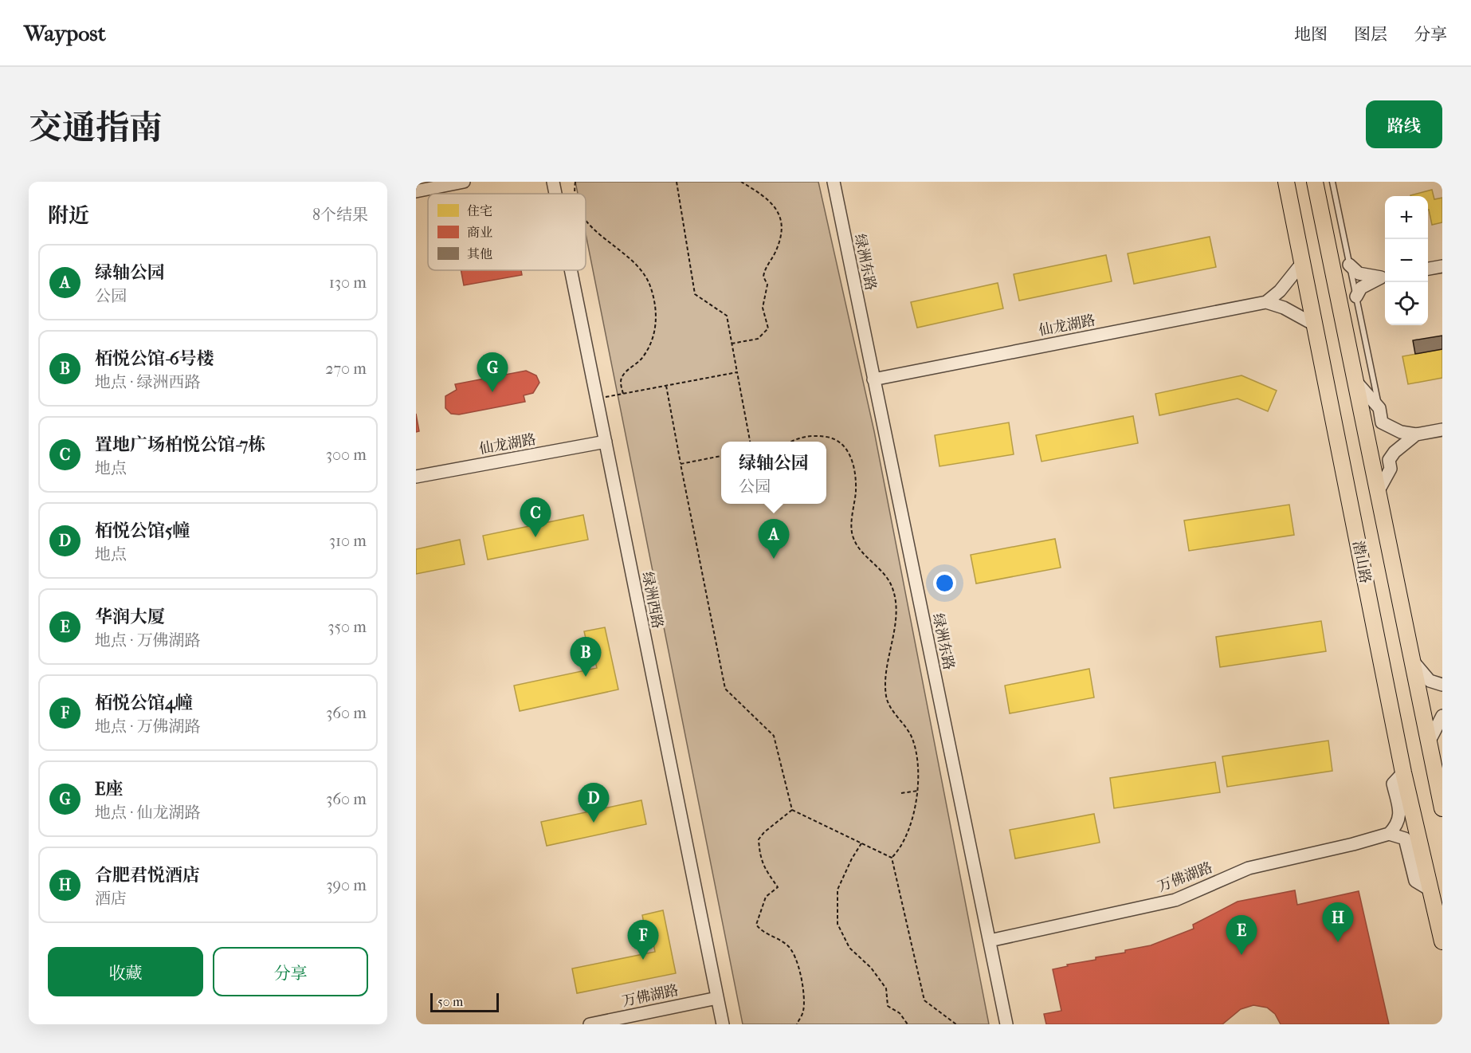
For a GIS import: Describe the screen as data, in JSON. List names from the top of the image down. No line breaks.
{"streets":{"main road":["潜山路"],"street":["绿洲东路","仙龙湖路","绿洲西路","万佛湖路"]},"crossings":[["绿洲东路","仙龙湖路"],["绿洲东路","万佛湖路"],["仙龙湖路","绿洲西路"],["绿洲西路","万佛湖路"]],"legend":["住宅","商业","其他"],"scale_bar":"50 m","page":{"header":"Waypost","nav":["地图","图层","分享"],"title":"交通指南","buttons":["路线",["收藏","分享"]],"heading":["附近","8个结果"],"map_buttons":["+","−"],"list":[{"mark":"A","name":"绿轴公园","note":"公园","value":"130 m"},{"mark":"B","name":"栢悦公馆-6号楼","note":"地点 · 绿洲西路","value":"270 m"},{"mark":"C","name":"置地广场柏悦公馆-7栋","note":"地点","value":"300 m"},{"mark":"D","name":"栢悦公馆5幢","note":"地点","value":"310 m"},{"mark":"E","name":"华润大厦","note":"地点 · 万佛湖路","value":"350 m"},{"mark":"F","name":"栢悦公馆4幢","note":"地点 · 万佛湖路","value":"360 m"},{"mark":"G","name":"E座","note":"地点 · 仙龙湖路","value":"360 m"},{"mark":"H","name":"合肥君悦酒店","note":"酒店","value":"390 m"}],"pins":["G","C","A","B","D","H","E","F"],"popup":["绿轴公园","公园"],"scale":"50 m"}}
